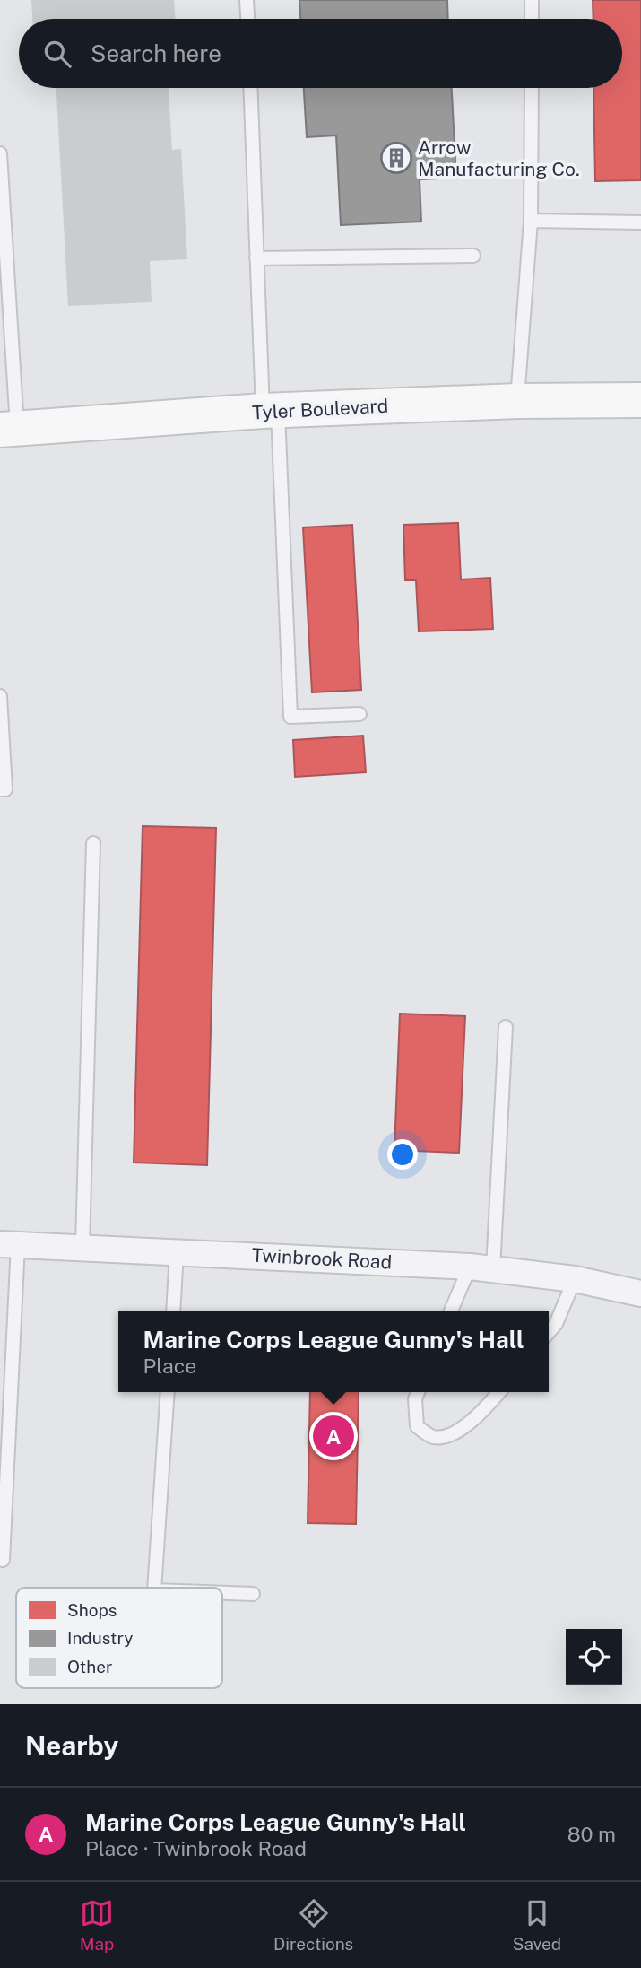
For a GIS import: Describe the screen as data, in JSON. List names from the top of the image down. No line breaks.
{"streets":{"street":["Tyler Boulevard","Twinbrook Road"]},"places":{"building":["Arrow Manufacturing Co."]},"legend":["Shops","Industry","Other"],"page":{"search":"Search here","popup":["Marine Corps League Gunny's Hall","Place"],"pins":"A","heading":"Nearby","list":[{"mark":"A","name":"Marine Corps League Gunny's Hall","note":"Place · Twinbrook Road","value":"80 m"}],"nav":["Map","Directions","Saved"]}}
